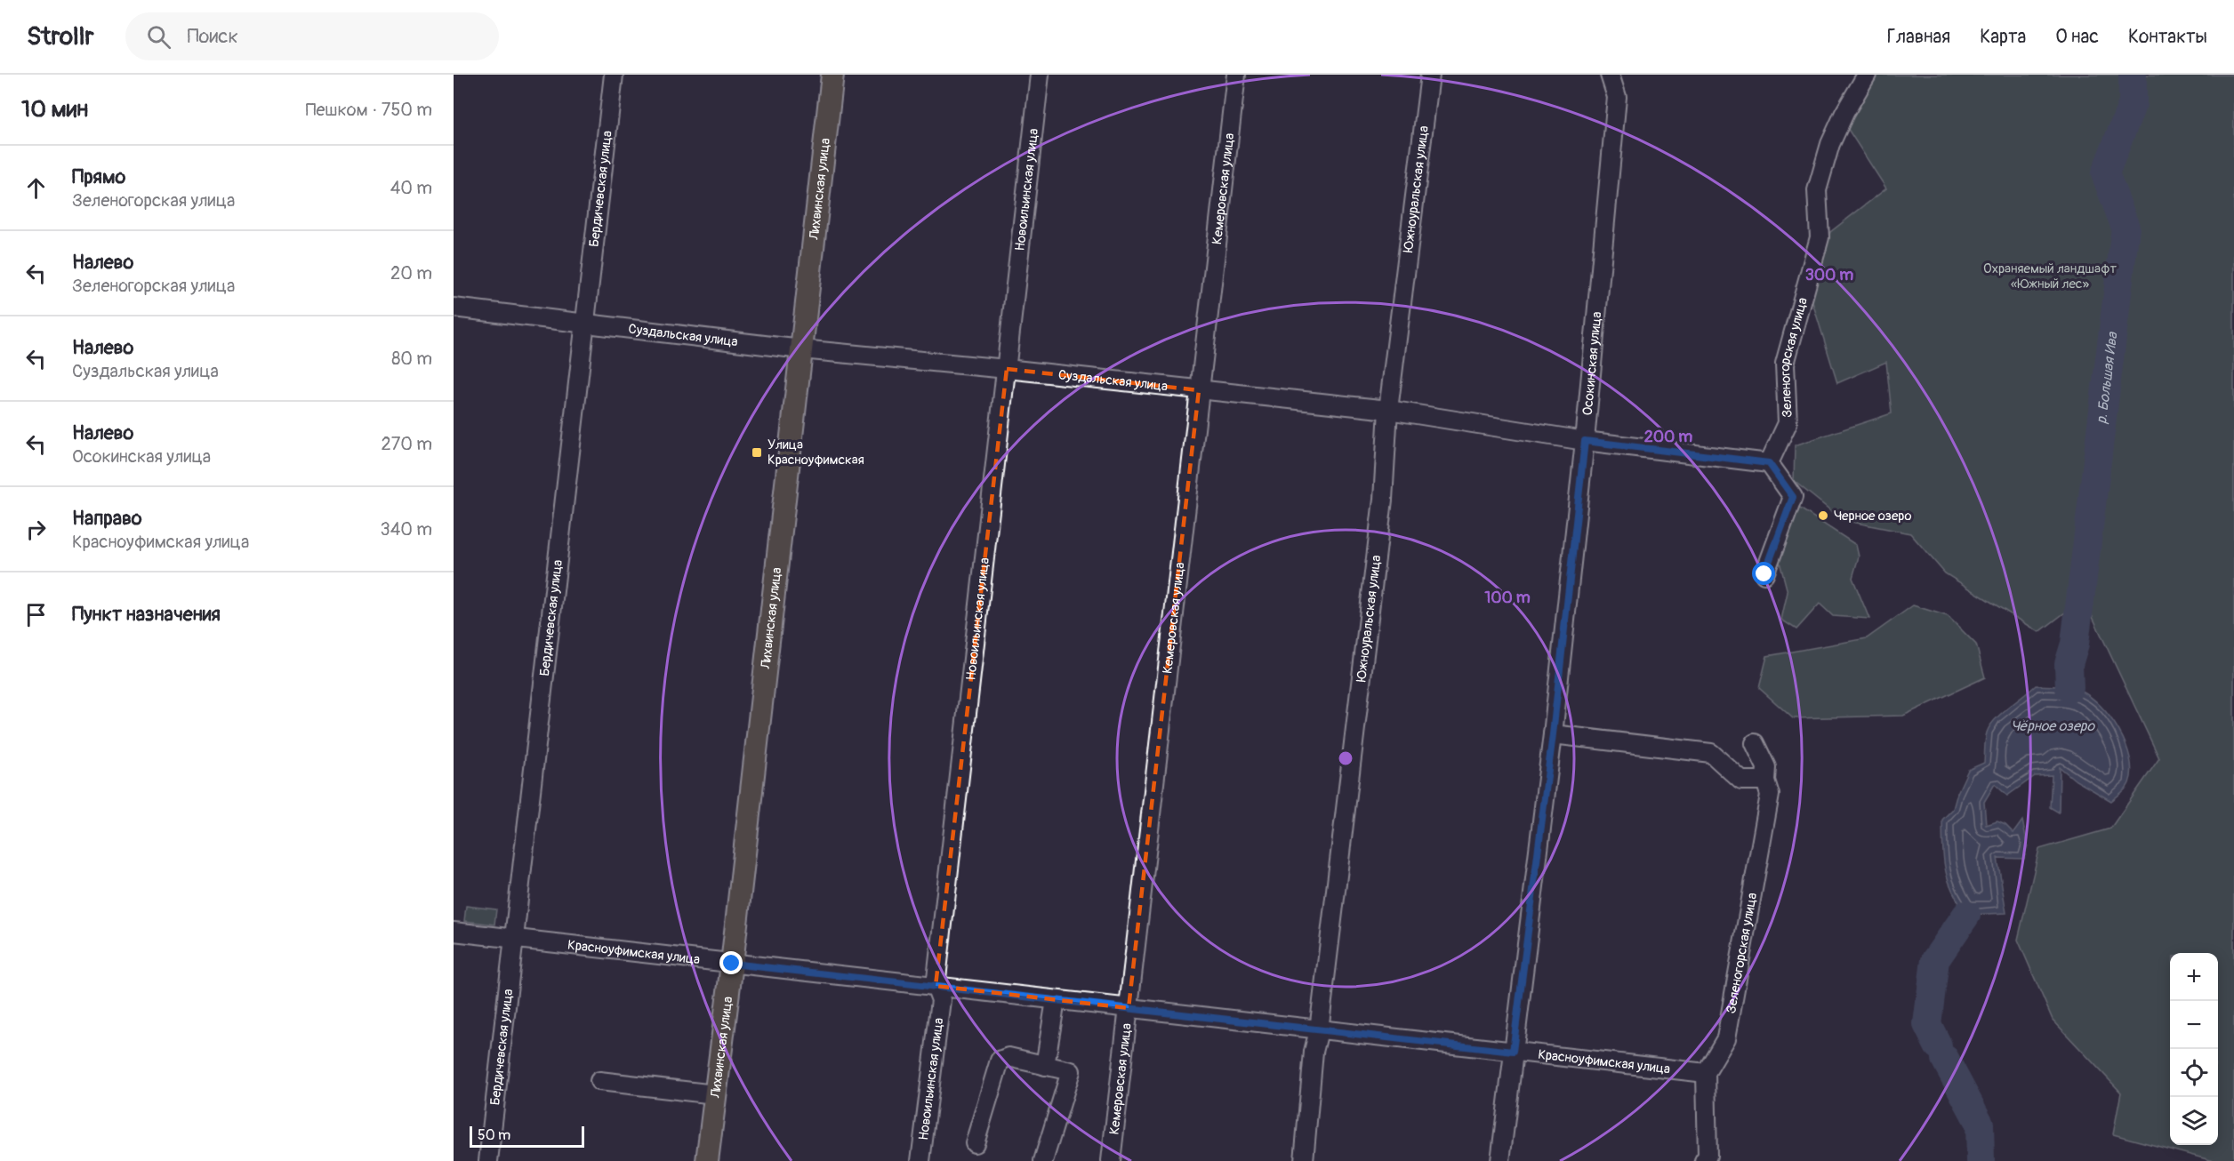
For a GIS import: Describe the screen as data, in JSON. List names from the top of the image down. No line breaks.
{"streets":{"main road":["Лихвинская улица"],"street":["Бердичевская улица","Кемеровская улица","Южноуральская улица","Новоильинская улица","Суздальская улица","Зеленогорская улица","Осокинская улица","Красноуфимская улица"]},"crossings":[["Бердичевская улица","Суздальская улица"],["Бердичевская улица","Красноуфимская улица"],["Лихвинская улица","Суздальская улица"],["Лихвинская улица","Красноуфимская улица"],["Кемеровская улица","Суздальская улица"],["Кемеровская улица","Красноуфимская улица"],["Южноуральская улица","Суздальская улица"],["Южноуральская улица","Красноуфимская улица"],["Новоильинская улица","Суздальская улица"],["Новоильинская улица","Красноуфимская улица"],["Суздальская улица","Зеленогорская улица"],["Суздальская улица","Осокинская улица"],["Зеленогорская улица","Красноуфимская улица"],["Осокинская улица","Красноуфимская улица"]],"water":["р. Большая Ива","Чёрное озеро"],"parks":["Охраняемый ландшафт «Южный лес»"],"places":{"transit":["Улица Красноуфимская"],"other":["Черное озеро"]},"scale_bar":"50 m","page":{"header":"Strollr","search":"Поиск","nav":["Главная","Карта","О нас","Контакты"],"heading":["10 мин","Пешком · 750 m"],"list":[["Прямо","Зеленогорская улица","40 m"],["Налево","Зеленогорская улица","20 m"],["Налево","Суздальская улица","80 m"],["Налево","Осокинская улица","270 m"],["Направо","Красноуфимская улица","340 m"],"Пункт назначения"],"map_buttons":["+","−"],"scale":"50 m"},"rings":["300 m","200 m","100 m"]}
